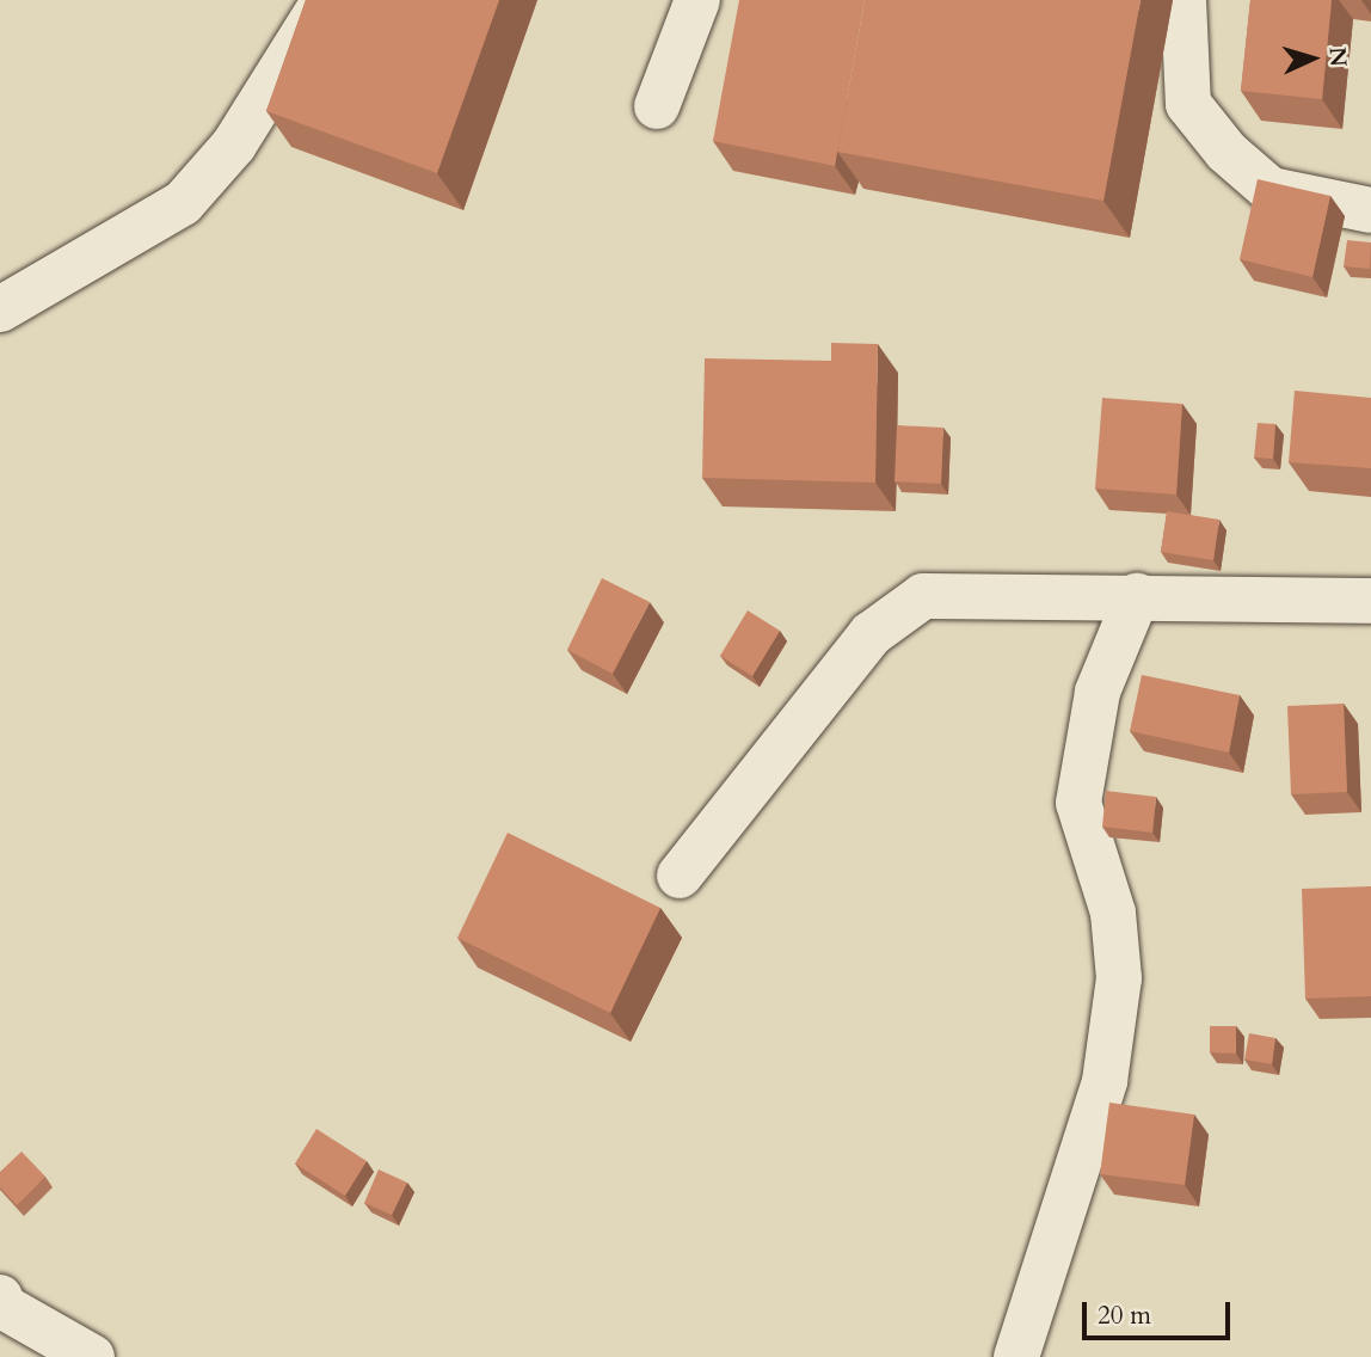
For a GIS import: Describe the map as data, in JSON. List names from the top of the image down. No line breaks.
{"scale_bar":"20 m","north":"right"}
